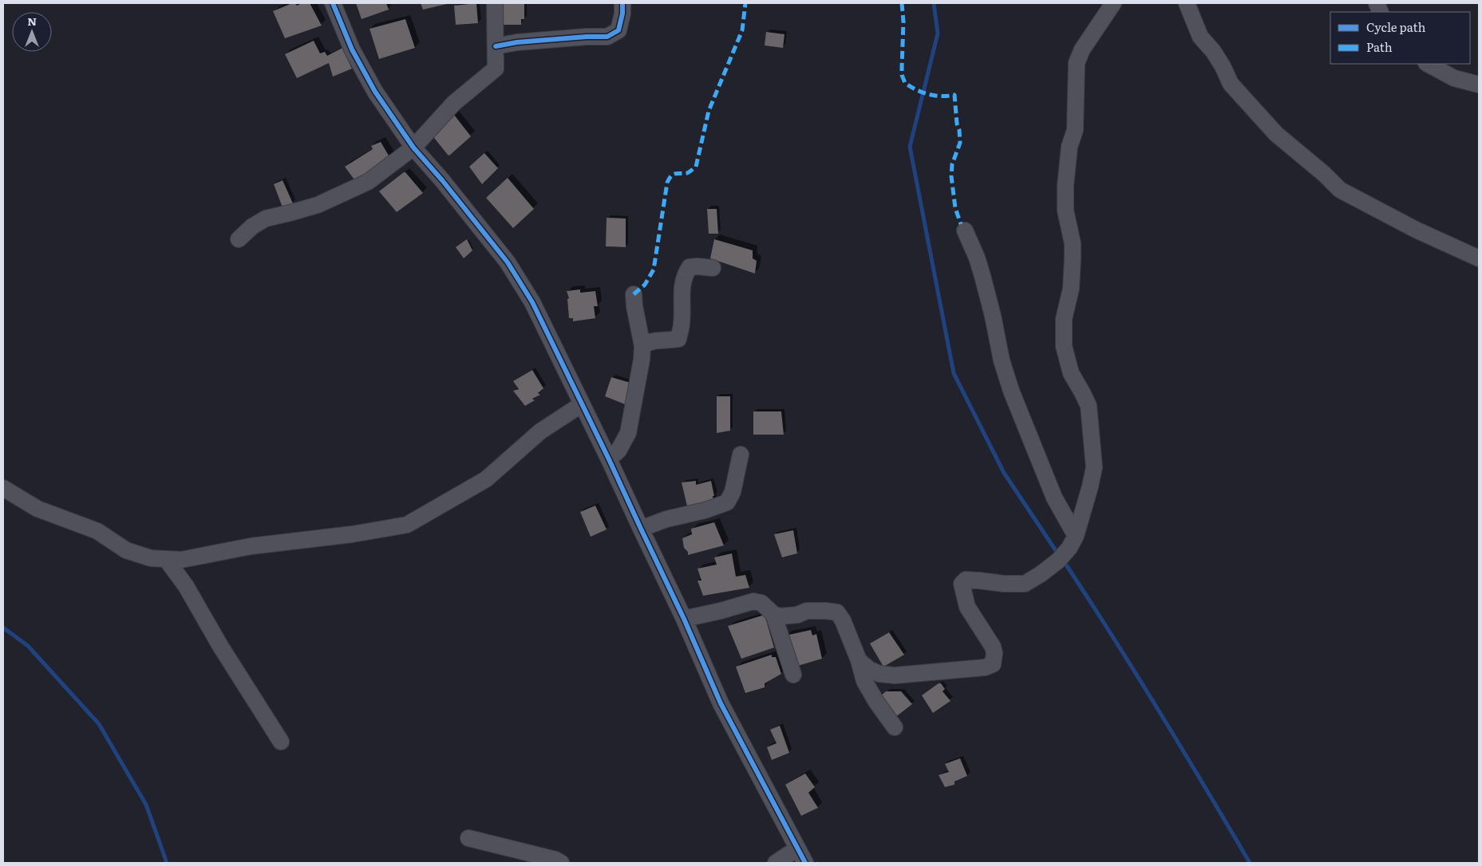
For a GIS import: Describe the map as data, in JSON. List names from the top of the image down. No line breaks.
{"legend":["Cycle path","Path"],"north":"top"}
